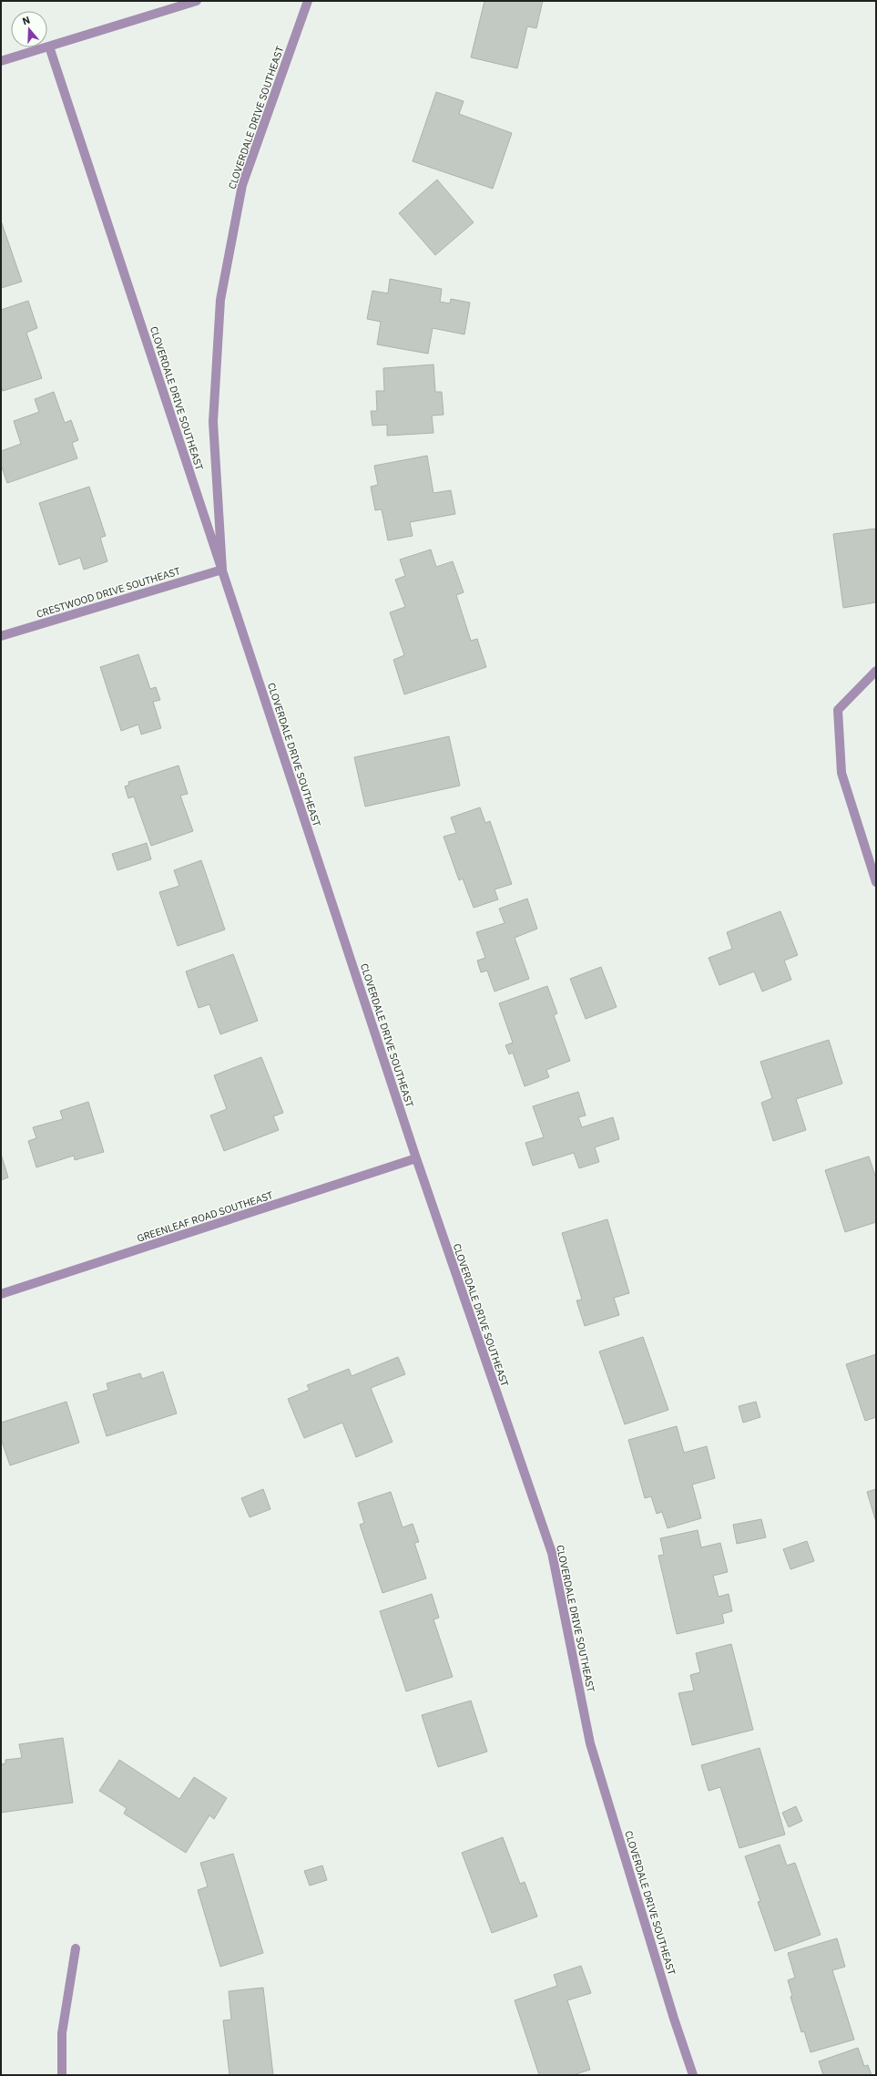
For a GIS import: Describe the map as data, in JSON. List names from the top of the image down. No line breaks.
{"streets":{"street":["CLOVERDALE DRIVE SOUTHEAST","CRESTWOOD DRIVE SOUTHEAST","GREENLEAF ROAD SOUTHEAST"]},"crossings":[["CLOVERDALE DRIVE SOUTHEAST","CRESTWOOD DRIVE SOUTHEAST"],["CLOVERDALE DRIVE SOUTHEAST","GREENLEAF ROAD SOUTHEAST"]],"north":"top"}
